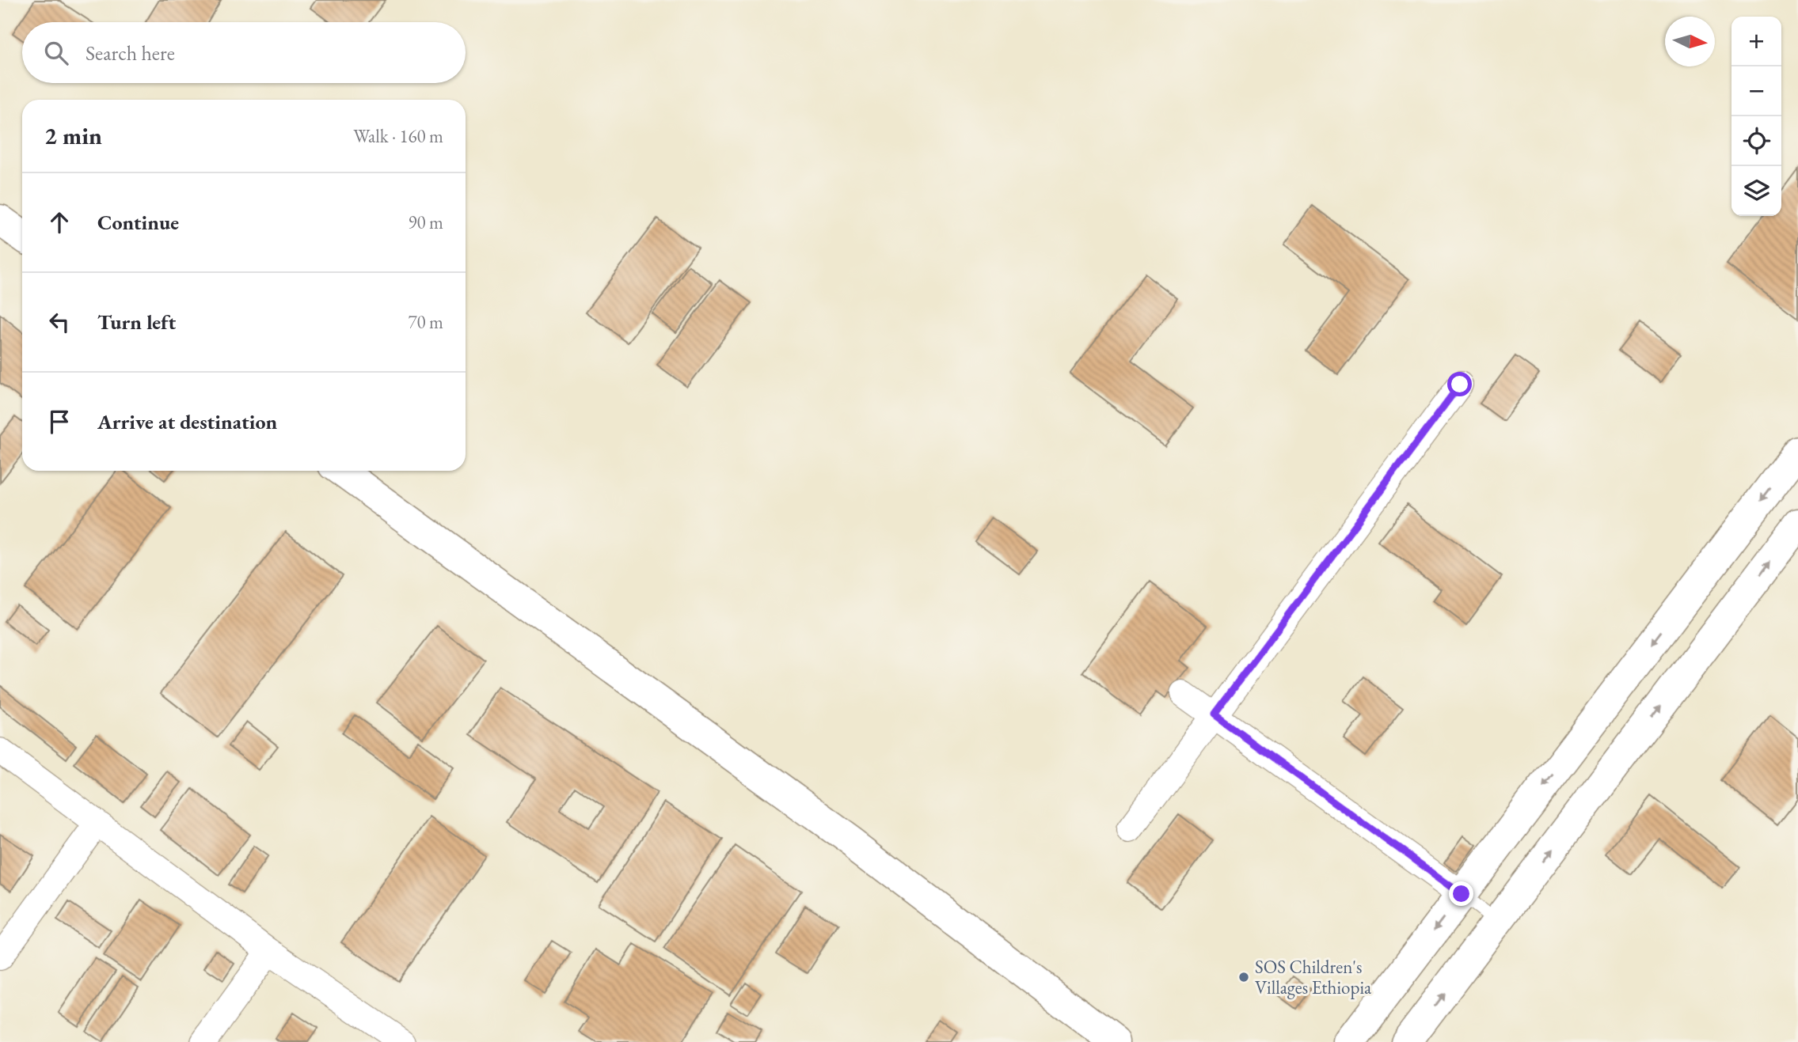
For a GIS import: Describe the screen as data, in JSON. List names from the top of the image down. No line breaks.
{"places":["SOS Children's Villages Ethiopia"],"north":"right","page":{"map_buttons":["+","−"],"search":"Search here","heading":["2 min","Walk · 160 m"],"list":[["Continue","90 m"],["Turn left","70 m"],"Arrive at destination"]}}
